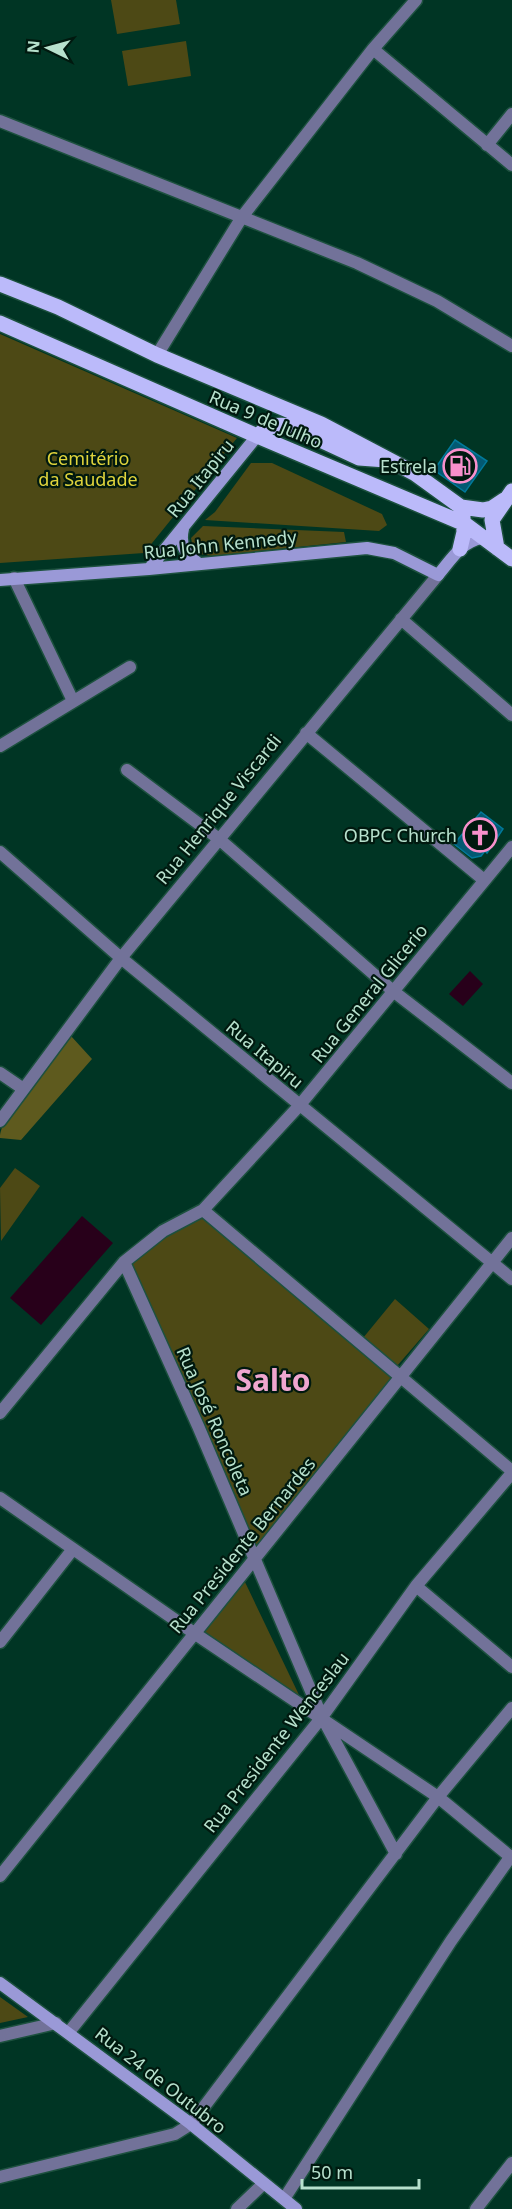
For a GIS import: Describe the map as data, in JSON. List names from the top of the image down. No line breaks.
{"streets":{"main road":["Rua 9 de Julho"],"street":["Rua Itapiru","Rua John Kennedy","Rua Henrique Viscardi","Rua General Glicerio","Rua José Roncoleta","Rua Presidente Bernardes","Rua Presidente Wenceslau","Rua 24 de Outubro"]},"crossings":[["Rua 9 de Julho","Rua Itapiru"],["Rua 9 de Julho","Rua Henrique Viscardi"],["Rua Itapiru","Rua John Kennedy"],["Rua Itapiru","Rua Henrique Viscardi"],["Rua Itapiru","Rua General Glicerio"],["Rua Itapiru","Rua Presidente Bernardes"],["Rua John Kennedy","Rua Henrique Viscardi"],["Rua General Glicerio","Rua José Roncoleta"],["Rua José Roncoleta","Rua Presidente Bernardes"],["Rua José Roncoleta","Rua Presidente Wenceslau"],["Rua Presidente Wenceslau","Rua 24 de Outubro"]],"districts":["Salto"],"parks":["Cemitério da Saudade"],"places":{"fuel station":["Estrela"],"church":["OBPC Church"]},"scale_bar":"50 m","north":"left"}
